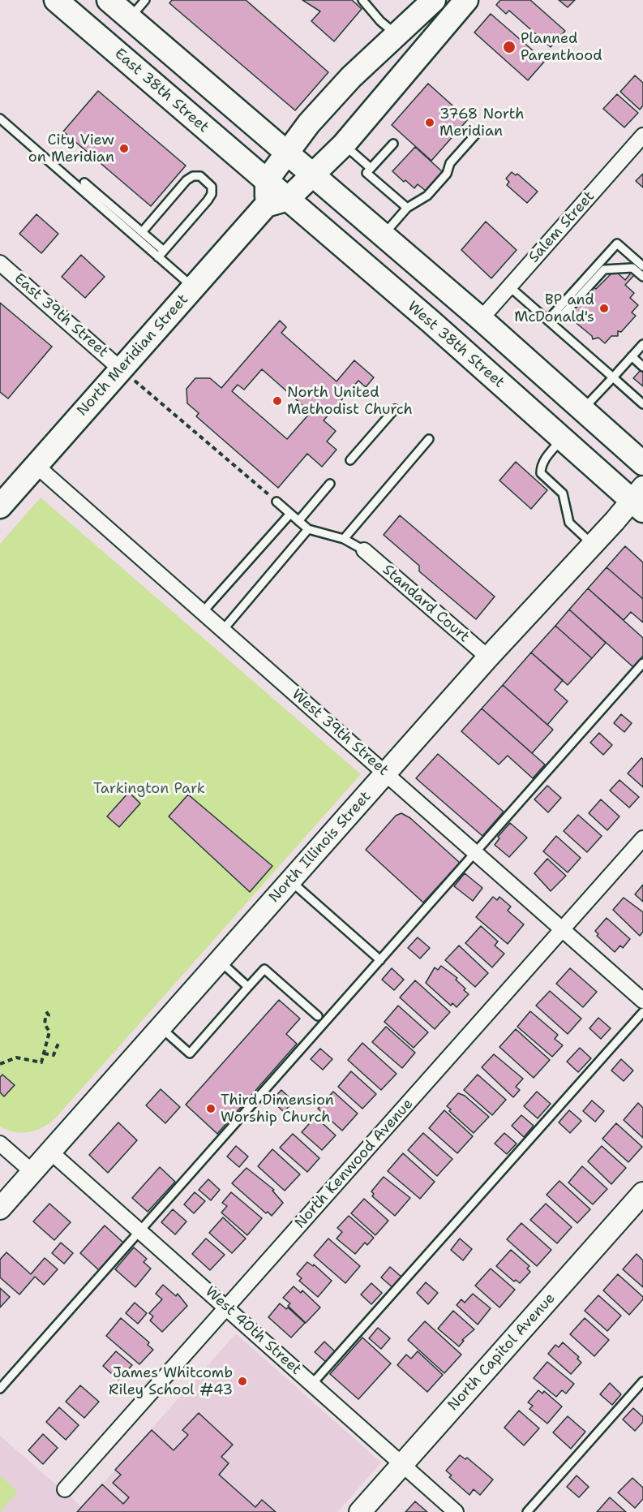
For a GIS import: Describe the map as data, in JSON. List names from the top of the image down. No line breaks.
{"streets":{"main road":["East 38th Street","West 38th Street","North Meridian Street"],"street":["Salem Street","East 39th Street","Standard Court","West 39th Street","North Illinois Street","North Kenwood Avenue","West 40th Street","North Capitol Avenue"]},"crossings":[["East 38th Street","West 38th Street"],["East 39th Street","North Meridian Street"],["West 38th Street","North Meridian Street"],["West 38th Street","North Illinois Street"],["North Meridian Street","West 39th Street"],["Standard Court","North Illinois Street"],["West 39th Street","North Illinois Street"],["West 39th Street","North Kenwood Avenue"],["North Illinois Street","West 40th Street"],["North Kenwood Avenue","West 40th Street"],["West 40th Street","North Capitol Avenue"]],"parks":["Tarkington Park"],"places":["Planned Parenthood","3768 North Meridian","City View on Meridian","BP and McDonald's","North United Methodist Church","Third Dimension Worship Church","James Whitcomb Riley School #43"]}
